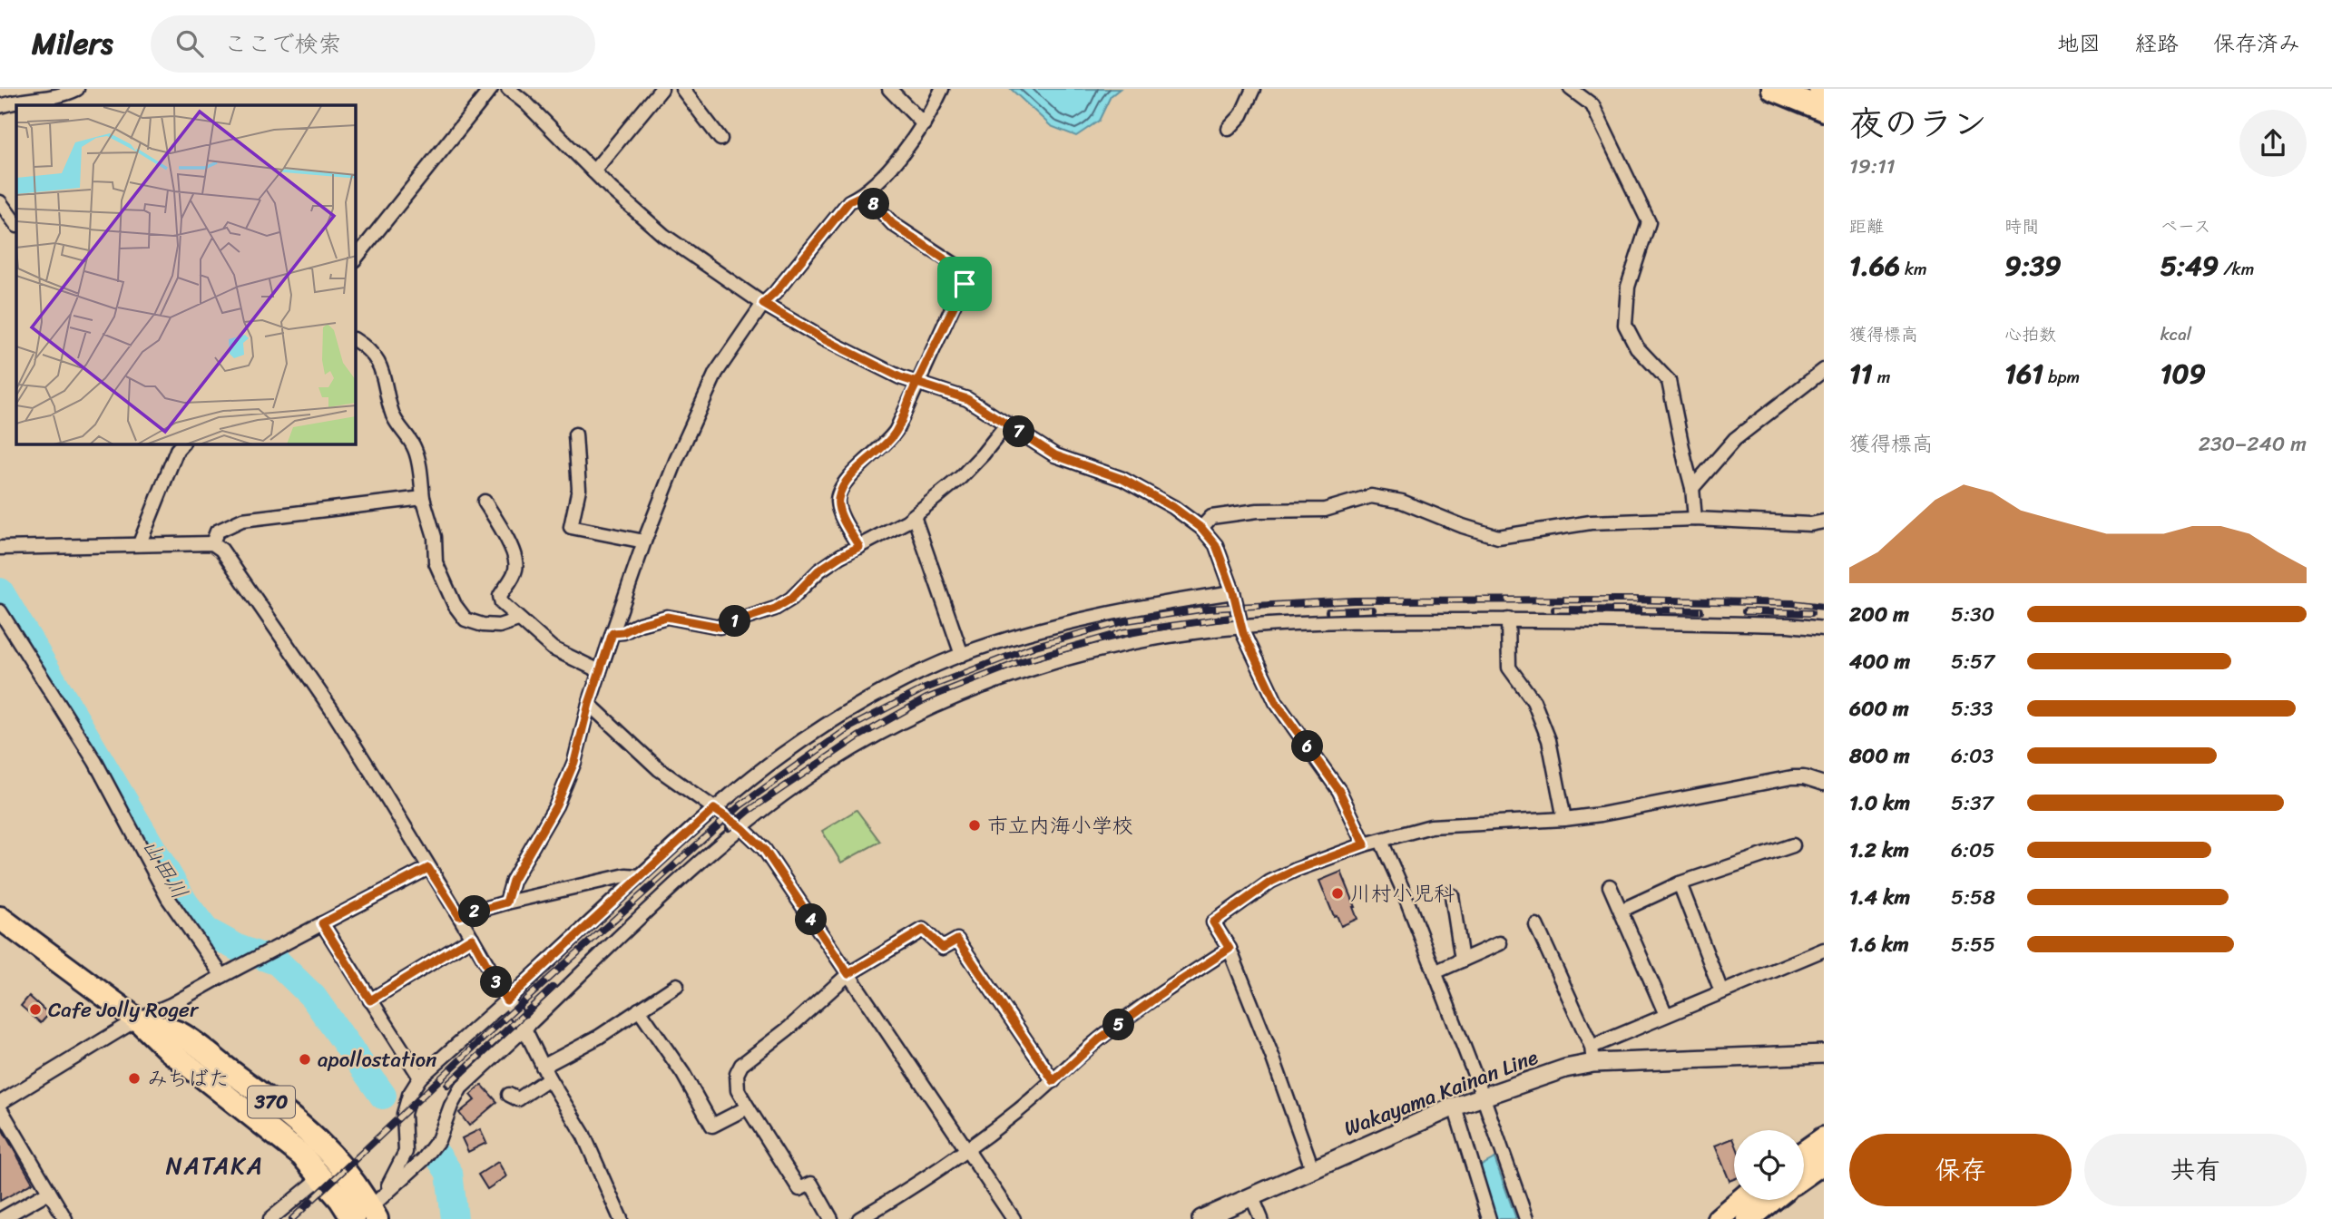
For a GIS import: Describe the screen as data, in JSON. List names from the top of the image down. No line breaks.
{"streets":{"highway":["370"],"main road":["Wakayama Kainan Line"]},"districts":["NATAKA"],"water":["山田川"],"places":["市立内海小学校","川村小児科","Cafe Jolly Roger","apollostation","みちばた"],"page":{"header":"Milers","search":"ここで検索","nav":["地図","経路","保存済み"],"heading":["夜のラン","19:11"],"pins":["8","7","1","6","2","4","3","5"],"stats":[["距離","1.66 km"],["時間","9:39"],["ペース","5:49 /km"],["獲得標高","11 m"],["心拍数","161 bpm"],["kcal","109"]],"chart":["獲得標高","230–240 m"],"list":[{"name":"200 m","note":"5:30"},{"name":"400 m","note":"5:57"},{"name":"600 m","note":"5:33"},{"name":"800 m","note":"6:03"},{"name":"1.0 km","note":"5:37"},{"name":"1.2 km","note":"6:05"},{"name":"1.4 km","note":"5:58"},{"name":"1.6 km","note":"5:55"}],"buttons":["保存","共有"]}}
